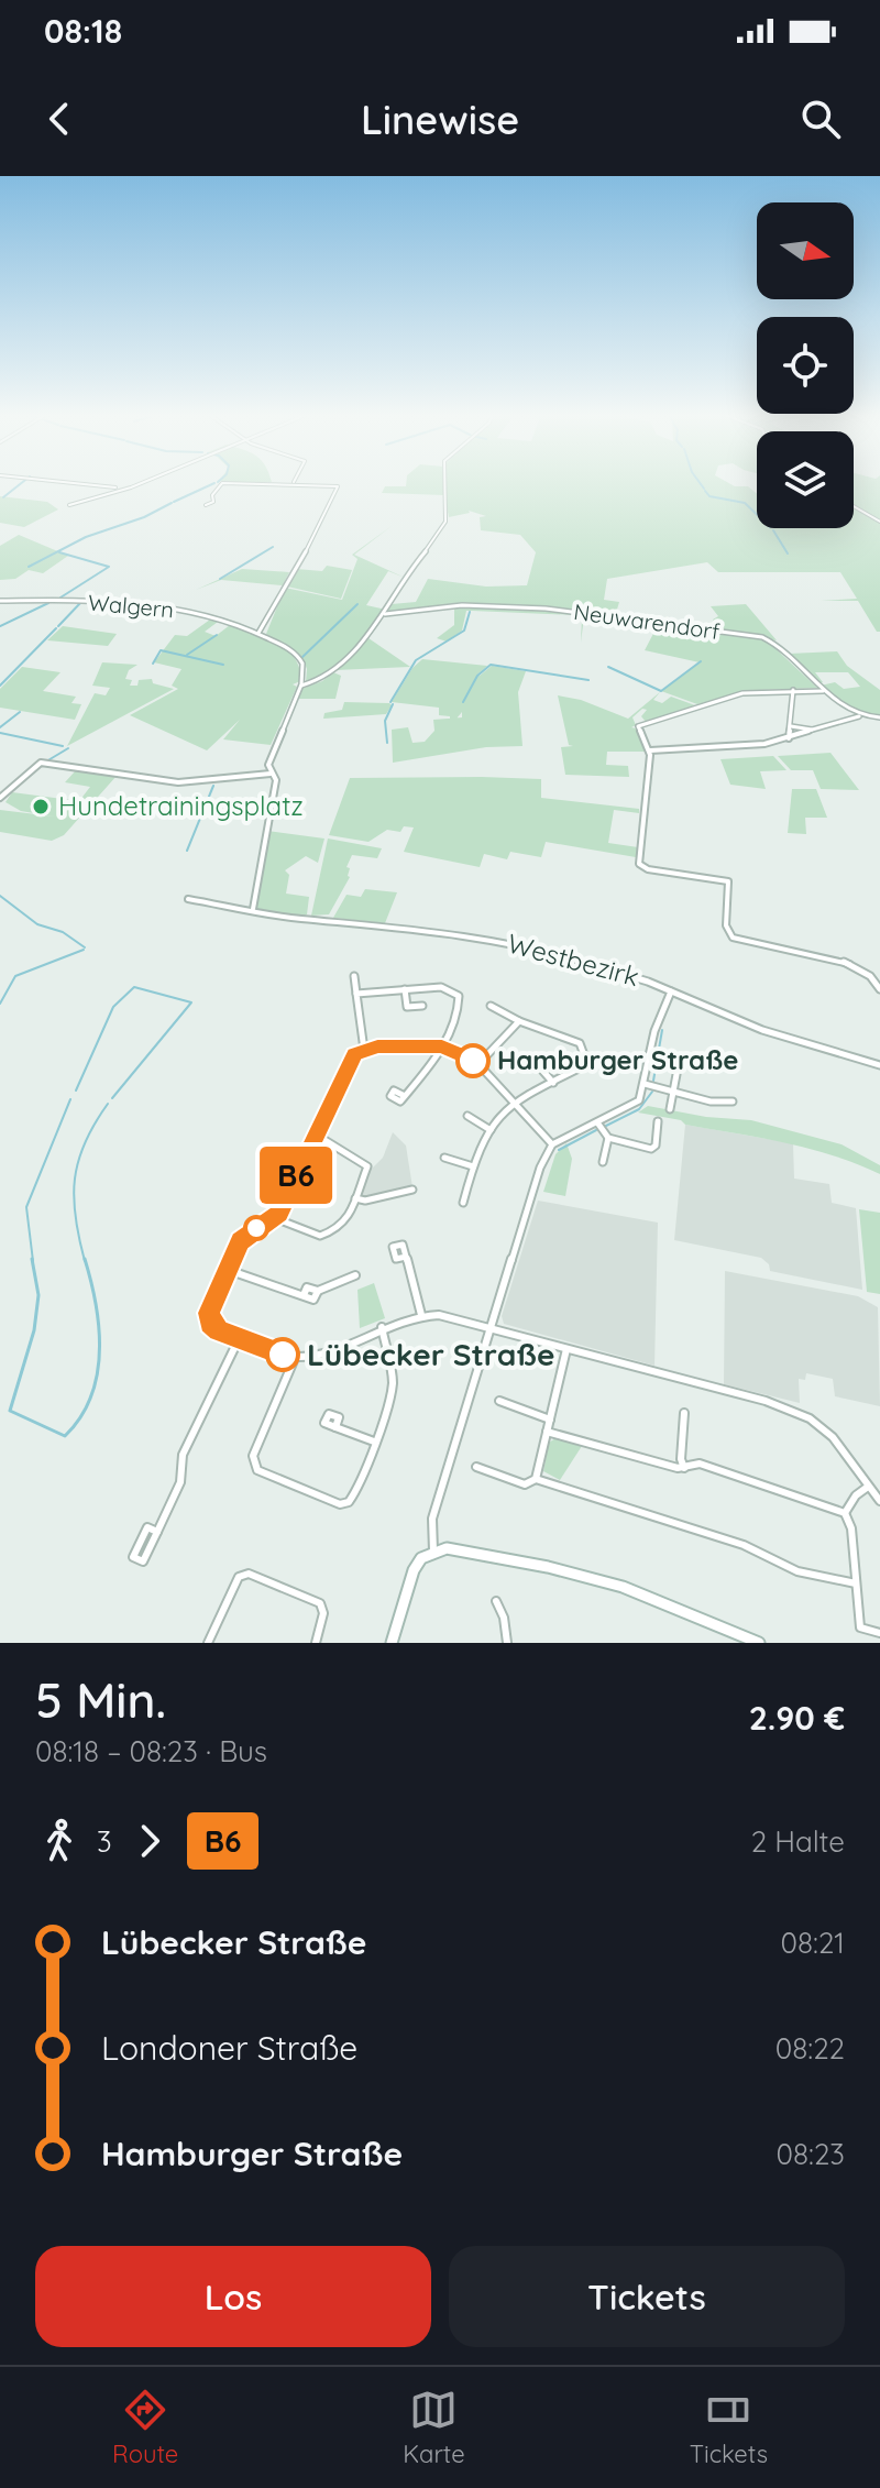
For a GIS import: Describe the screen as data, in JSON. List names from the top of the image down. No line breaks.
{"streets":{"street":["Walgern","Neuwarendorf","Westbezirk"]},"places":["Hundetrainingsplatz","Hamburger Straße","Lübecker Straße"],"lines":["bus line B6"],"north":"right","page":{"status":"08:18","header":"Linewise","on_map":"B6","heading":["5 Min.","08:18 – 08:23 · Bus","2.90 €"],"legs":["3","B6","2 Halte"],"list":[{"name":"Lübecker Straße","value":"08:21"},{"name":"Londoner Straße","value":"08:22"},{"name":"Hamburger Straße","value":"08:23"}],"buttons":["Los","Tickets"],"tabs":["Route","Karte","Tickets"]}}
